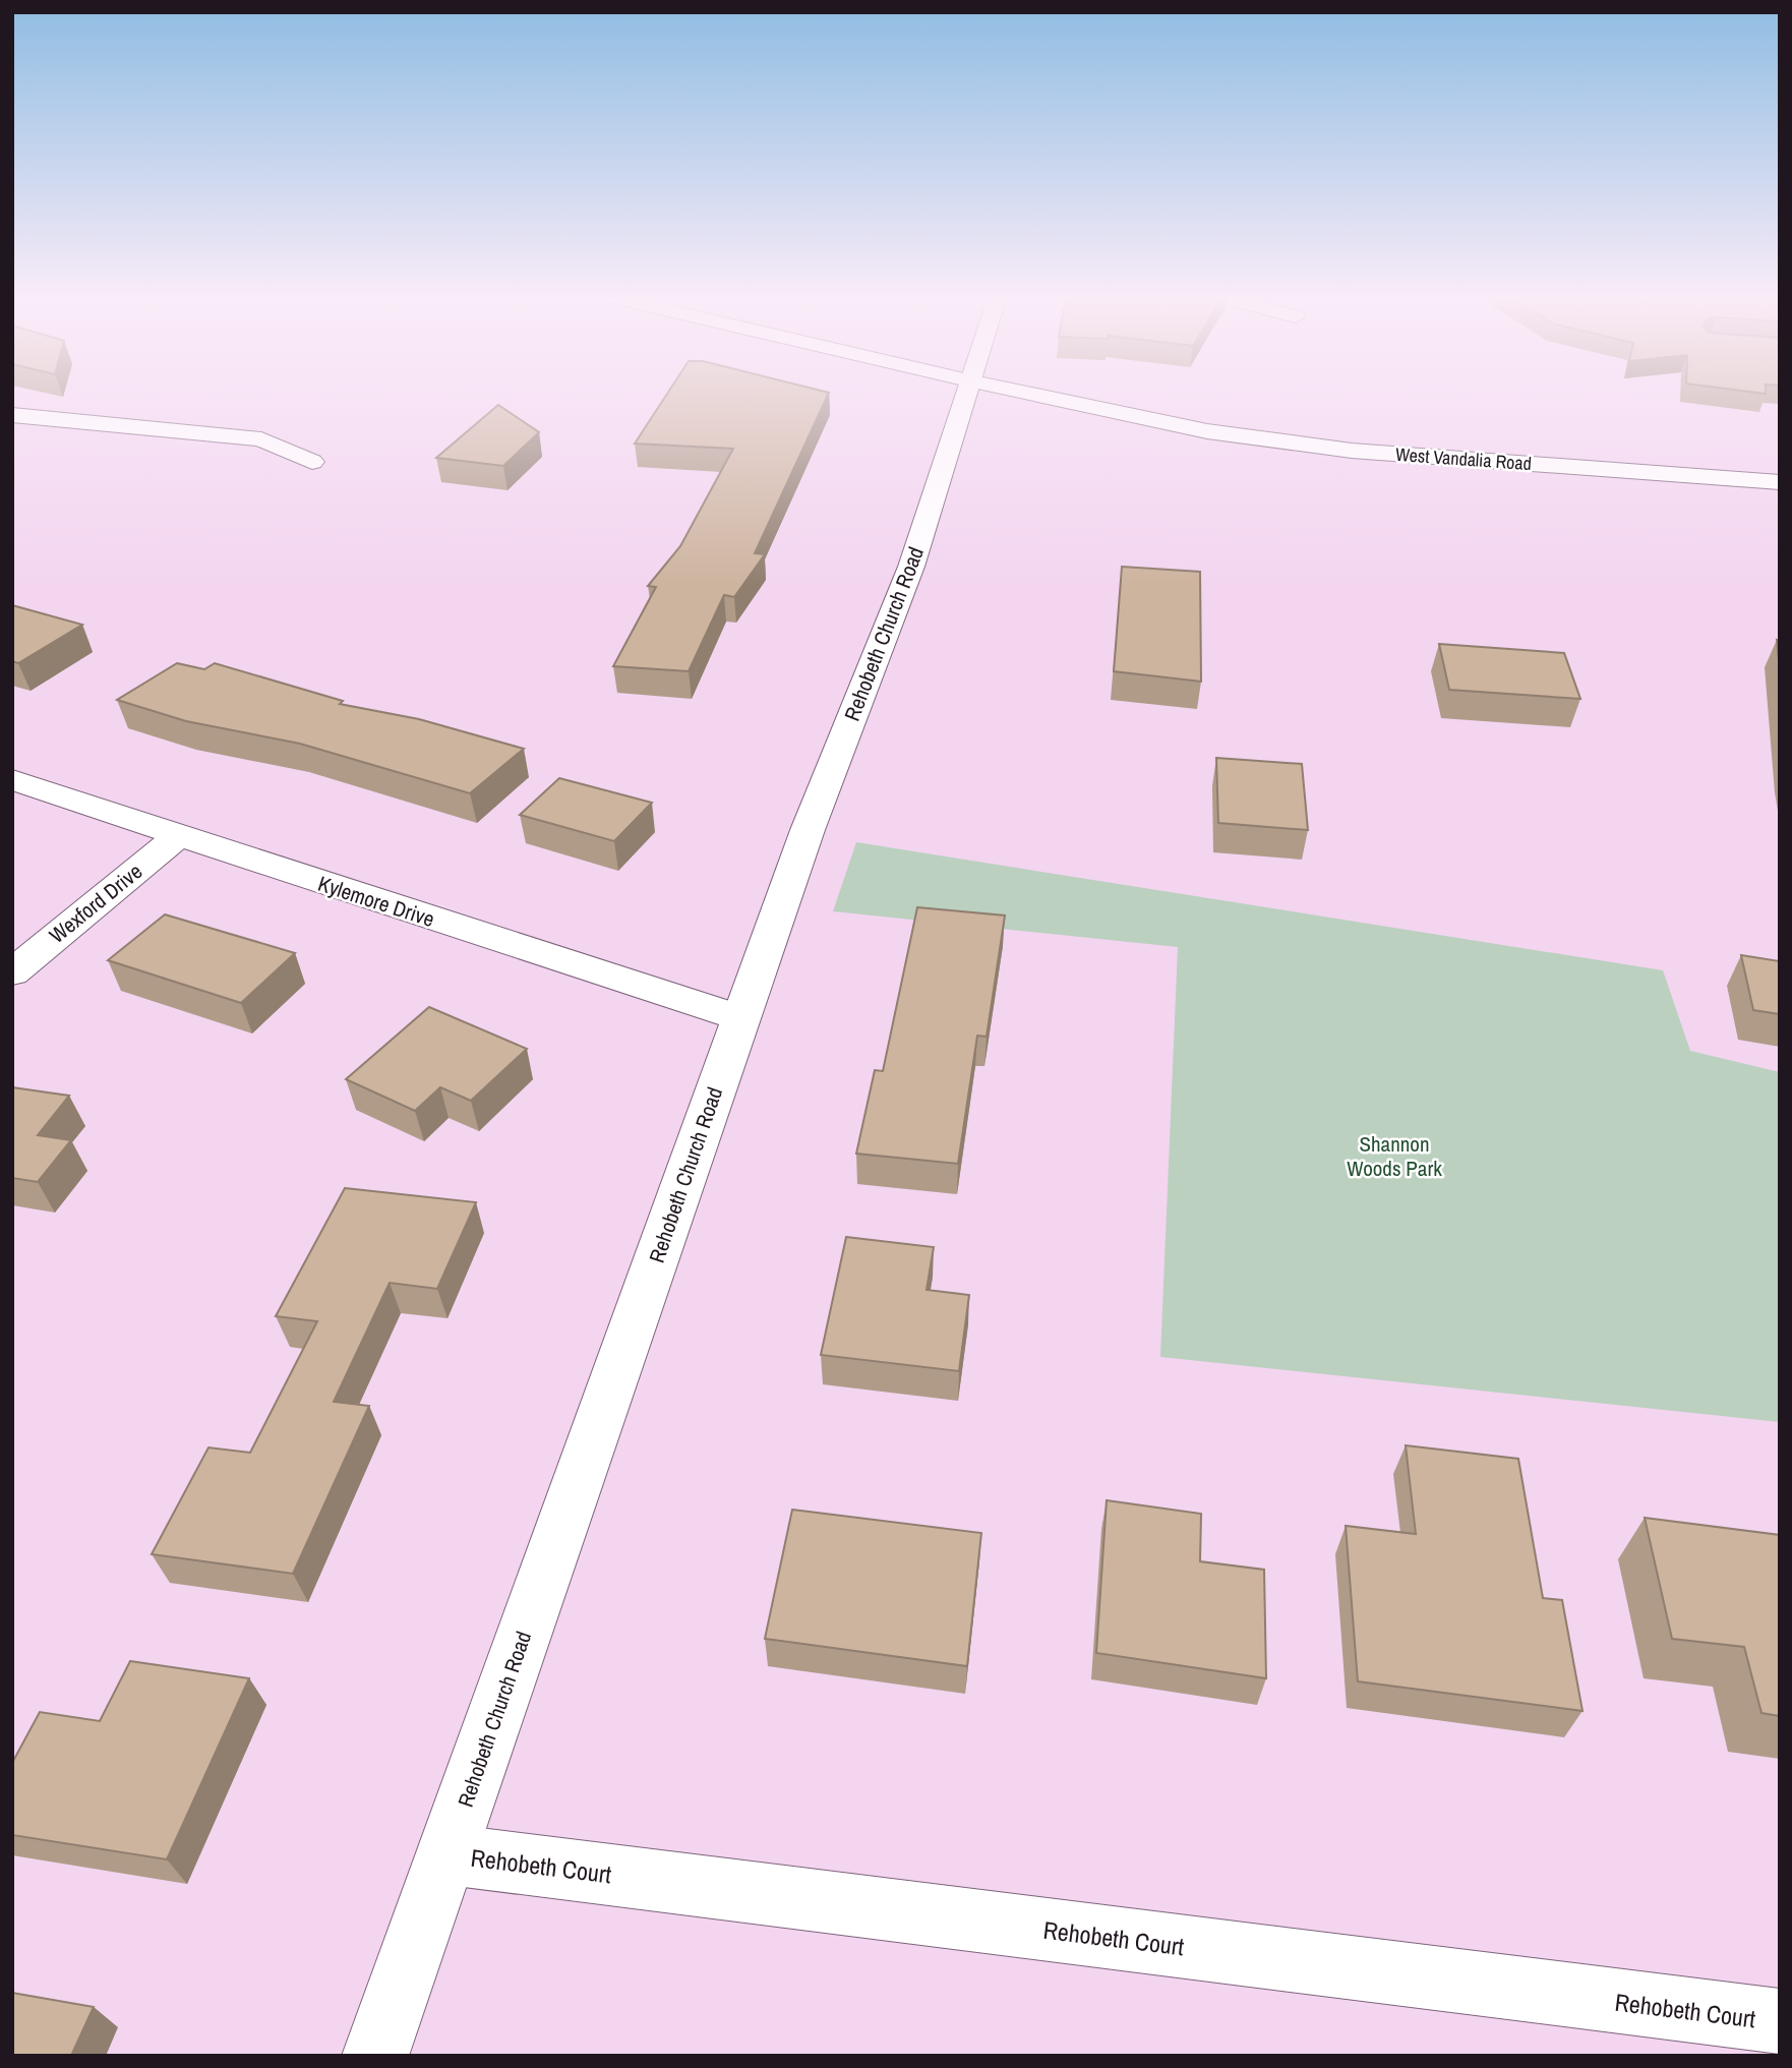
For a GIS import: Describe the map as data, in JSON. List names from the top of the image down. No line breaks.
{"streets":{"street":["West Vandalia Road","Rehobeth Church Road","Kylemore Drive","Wexford Drive","Rehobeth Court"]},"crossings":[["Rehobeth Church Road","Kylemore Drive"],["Rehobeth Church Road","Rehobeth Court"],["Kylemore Drive","Wexford Drive"]],"parks":["Shannon Woods Park"]}
